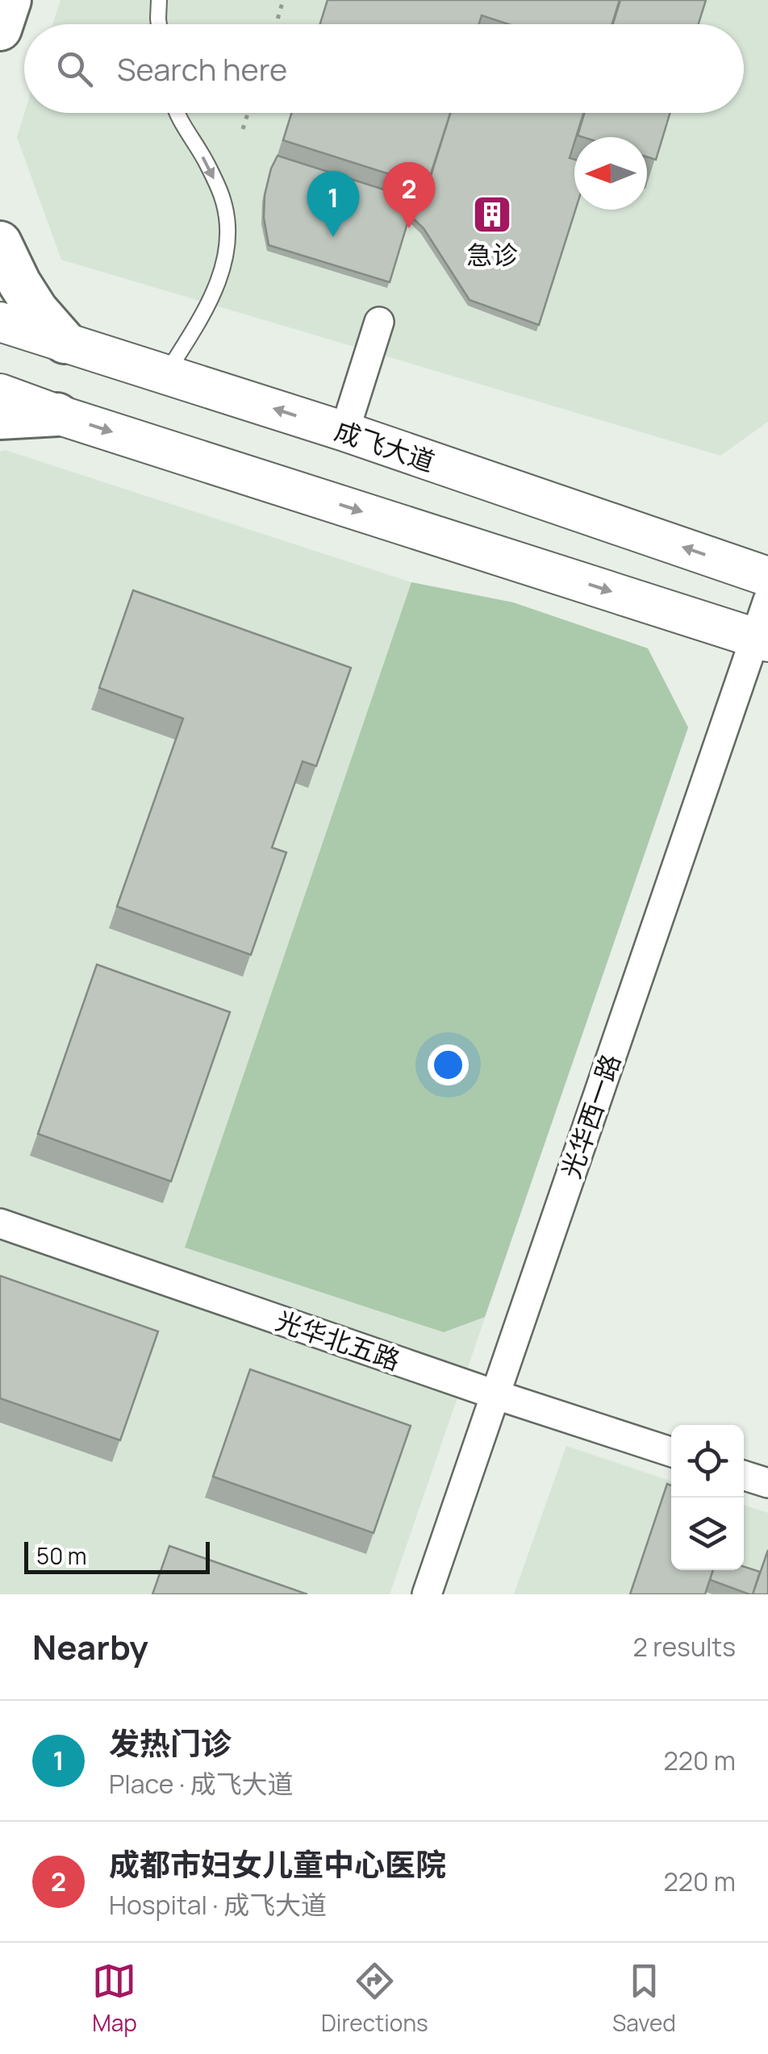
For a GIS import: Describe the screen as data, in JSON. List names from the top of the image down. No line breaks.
{"streets":{"main road":["成飞大道"],"street":["光华西一路","光华北五路"]},"crossings":[["光华西一路","光华北五路"]],"places":{"building":["急诊"]},"scale_bar":"50 m","north":"left","page":{"search":"Search here","pins":["2","1"],"scale":"50 m","heading":["Nearby","2 results"],"list":[{"mark":"1","name":"发热门诊","note":"Place · 成飞大道","value":"220 m"},{"mark":"2","name":"成都市妇女儿童中心医院","note":"Hospital · 成飞大道","value":"220 m"}],"nav":["Map","Directions","Saved"]}}
